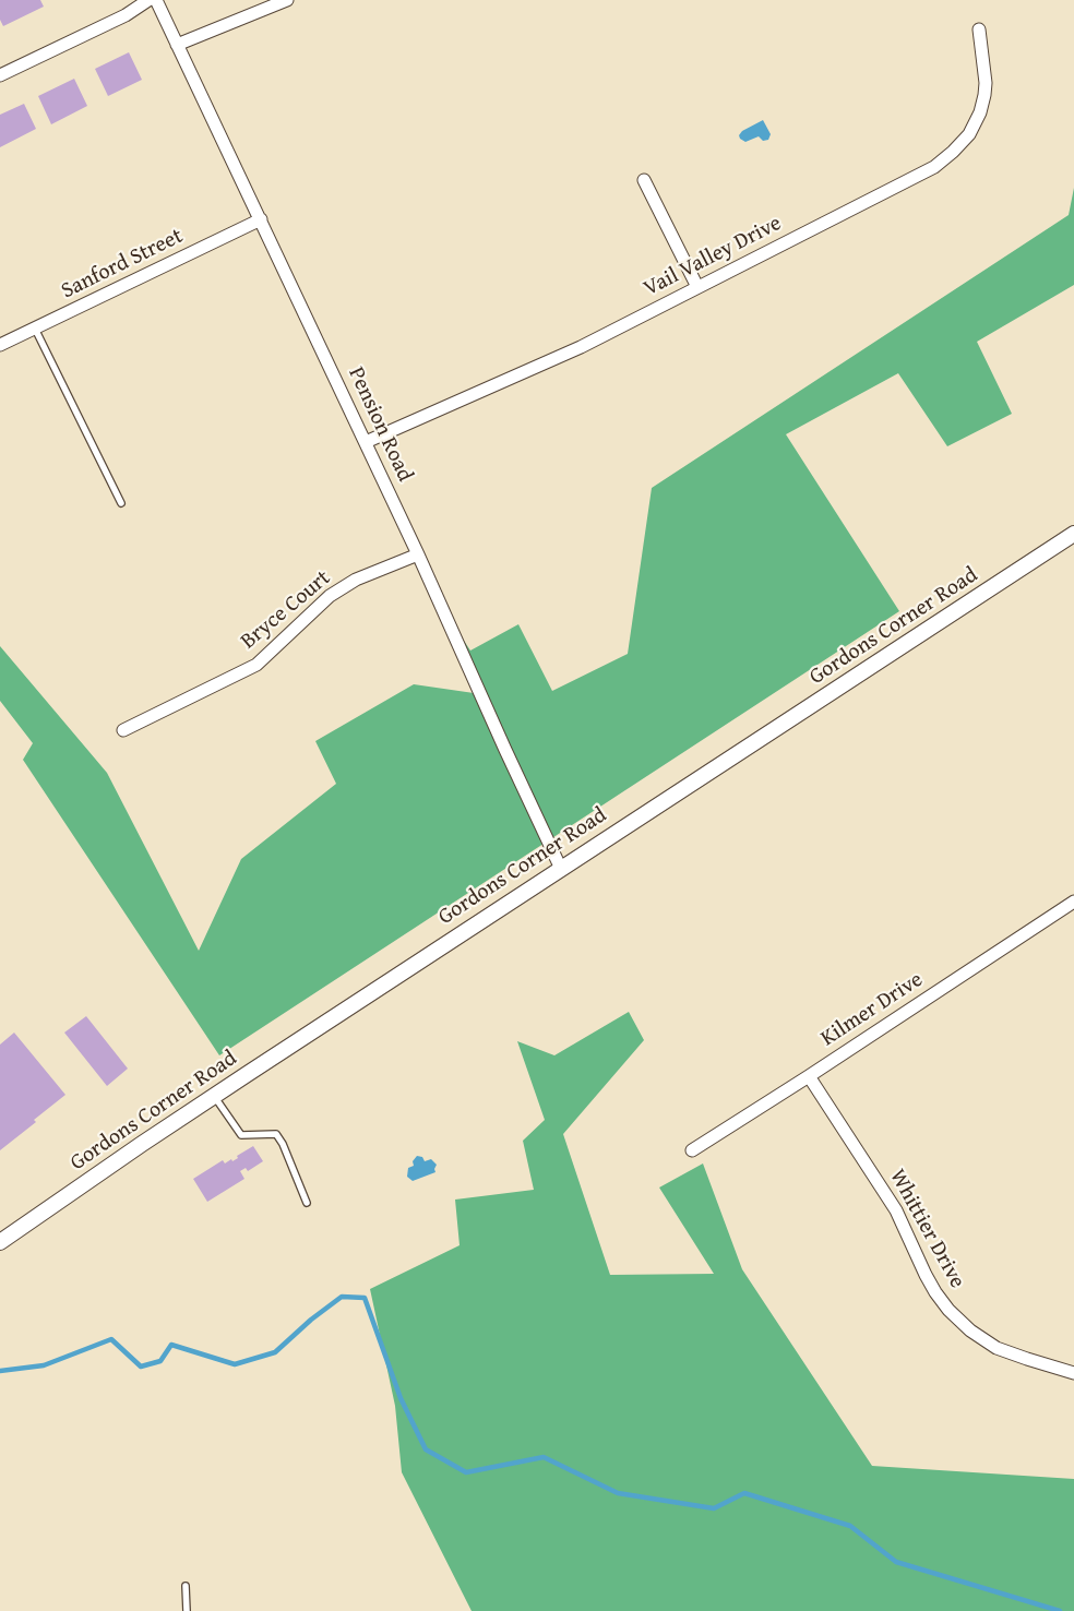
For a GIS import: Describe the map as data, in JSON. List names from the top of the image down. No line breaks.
{"streets":{"street":["Vail Valley Drive","Sanford Street","Pension Road","Bryce Court","Gordons Corner Road","Kilmer Drive","Whittier Drive"]},"crossings":[["Vail Valley Drive","Pension Road"],["Sanford Street","Pension Road"],["Pension Road","Bryce Court"],["Pension Road","Gordons Corner Road"],["Kilmer Drive","Whittier Drive"]]}
